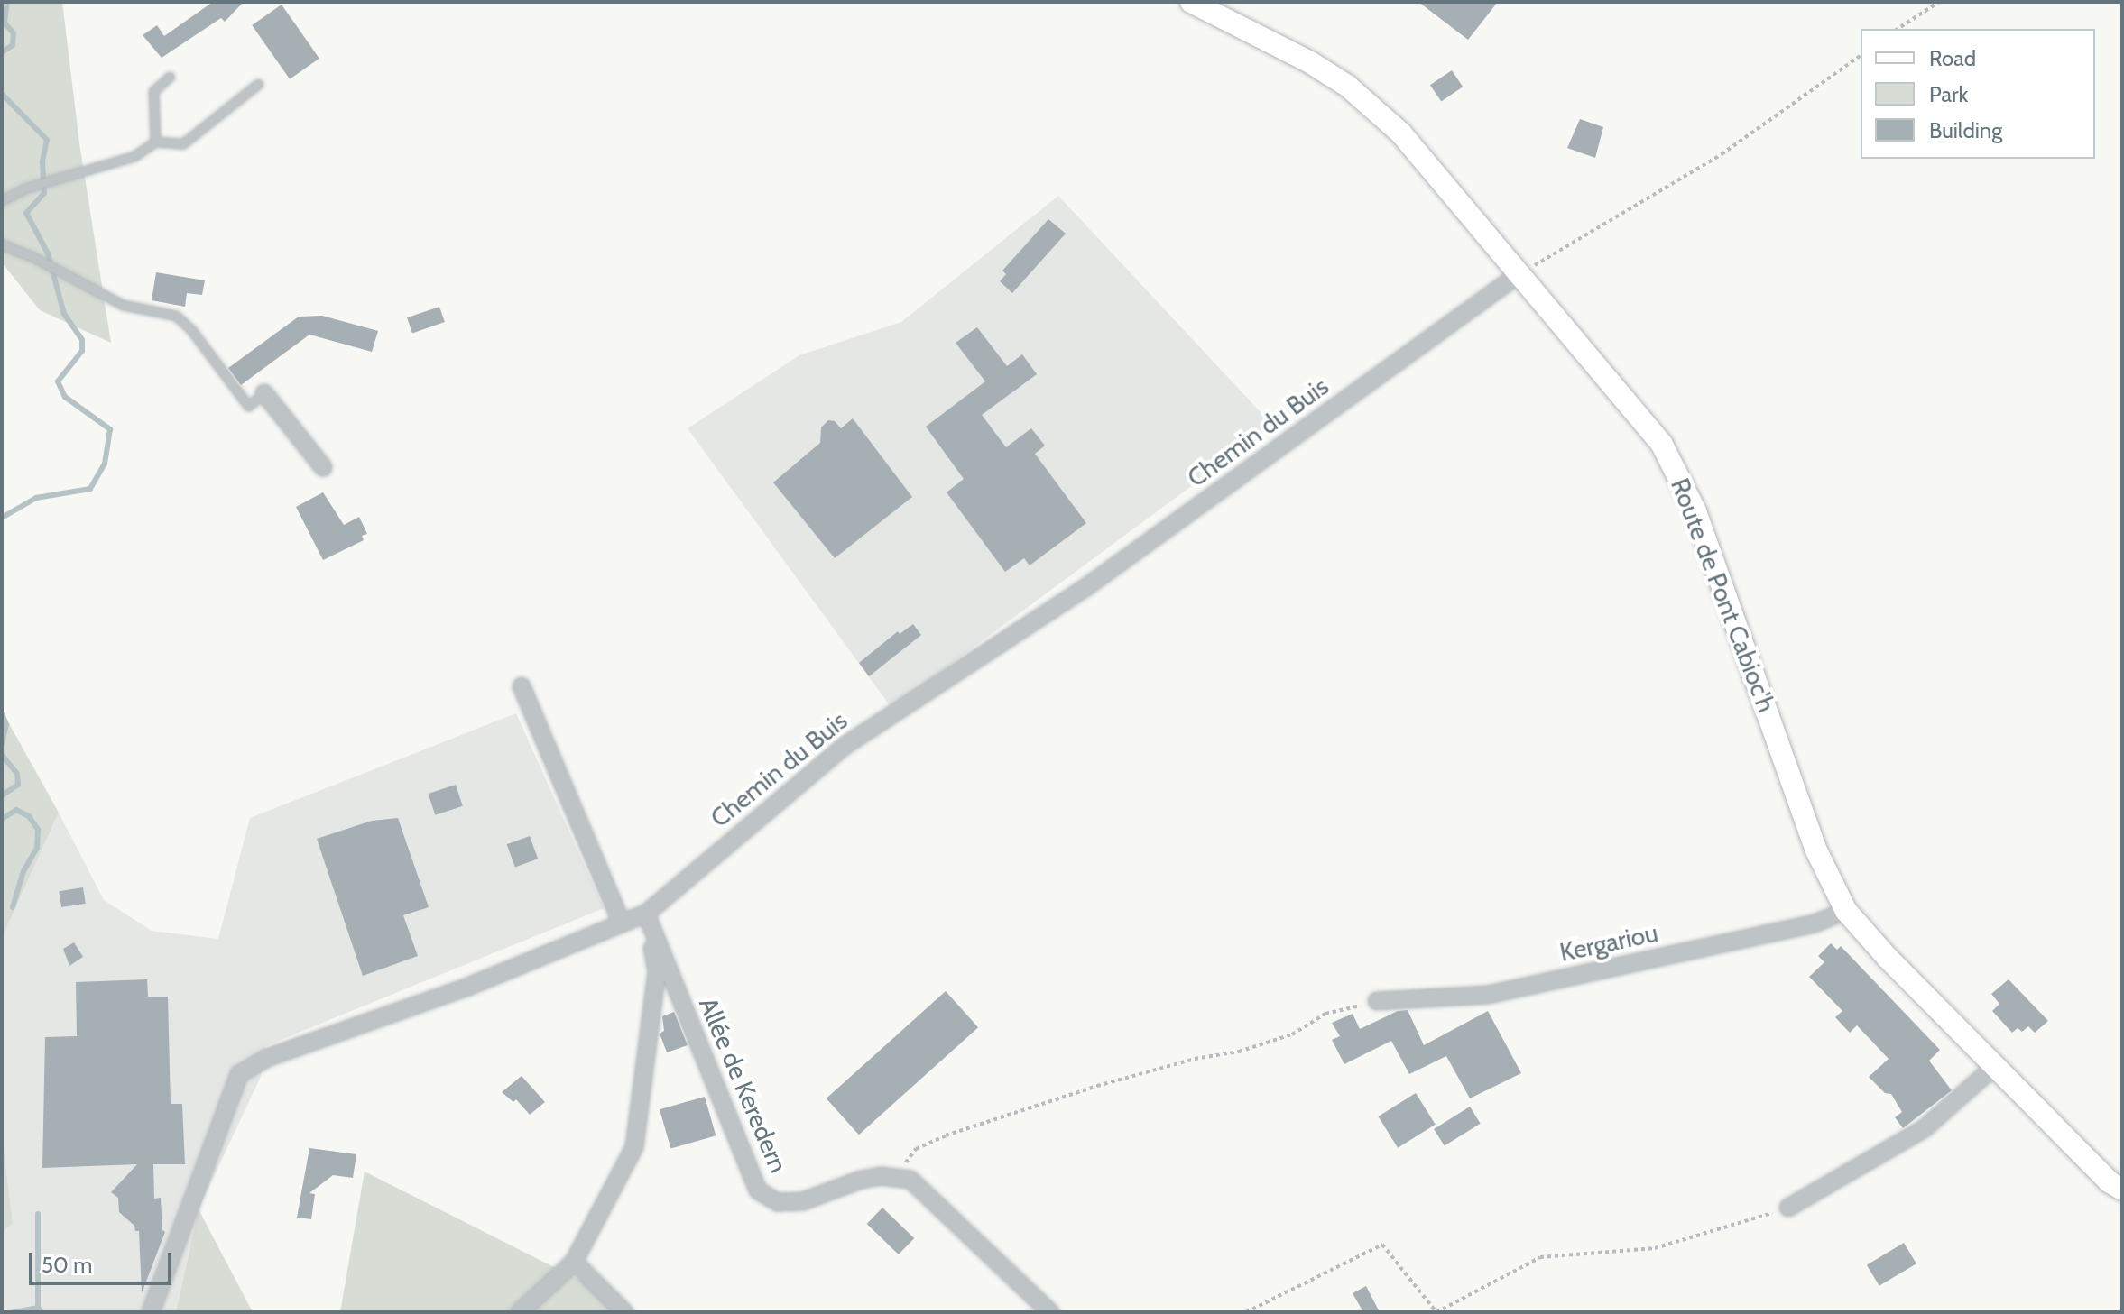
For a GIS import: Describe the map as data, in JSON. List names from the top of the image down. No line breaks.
{"streets":{"street":["Chemin du Buis","Route de Pont Cabioc'h","Kergariou","Allée de Keredern"]},"crossings":[["Chemin du Buis","Route de Pont Cabioc'h"],["Chemin du Buis","Allée de Keredern"],["Route de Pont Cabioc'h","Kergariou"]],"legend":["Road","Park","Building"],"scale_bar":"50 m"}
